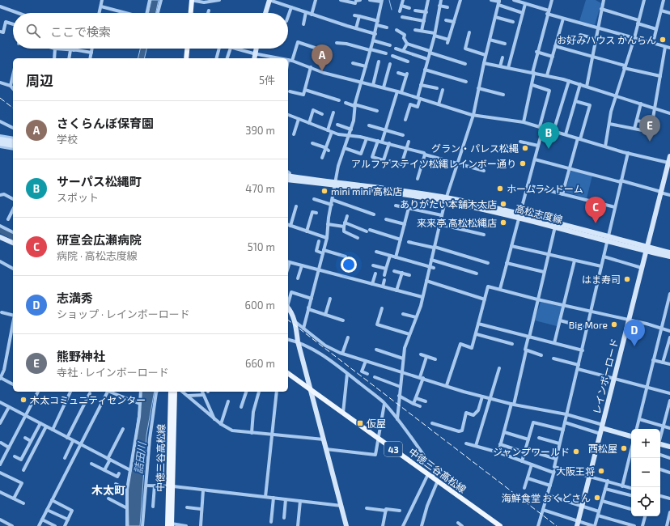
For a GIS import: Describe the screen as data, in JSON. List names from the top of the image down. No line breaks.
{"streets":{"main road":["43","中徳三谷高松線"],"street":["高松志度線","レインボーロード"]},"crossings":[["高松志度線","レインボーロード"]],"districts":["木太町"],"water":["詰田川"],"places":{"other":["お好みハウス かんらん","グラン・パレス松縄","アルファステイツ松縄レインボー通り","ホームランドーム","mini mini 高松店","ありがたい本舗木太店","来来亭 高松松縄店","はま寿司","Big More","木太コミュニティセンター","西松屋","ジャンプワールド","大阪王将","海鮮食堂 おくどさん"],"transit":["仮屋"]},"page":{"search":"ここで検索","pins":["A","E","B","C","D"],"heading":["周辺","5件"],"list":[{"mark":"A","name":"さくらんぼ保育園","note":"学校","value":"390 m"},{"mark":"B","name":"サーパス松縄町","note":"スポット","value":"470 m"},{"mark":"C","name":"研宣会広瀬病院","note":"病院 · 高松志度線","value":"510 m"},{"mark":"D","name":"志満秀","note":"ショップ · レインボーロード","value":"600 m"},{"mark":"E","name":"熊野神社","note":"寺社 · レインボーロード","value":"660 m"}],"map_buttons":["+","−"]}}
